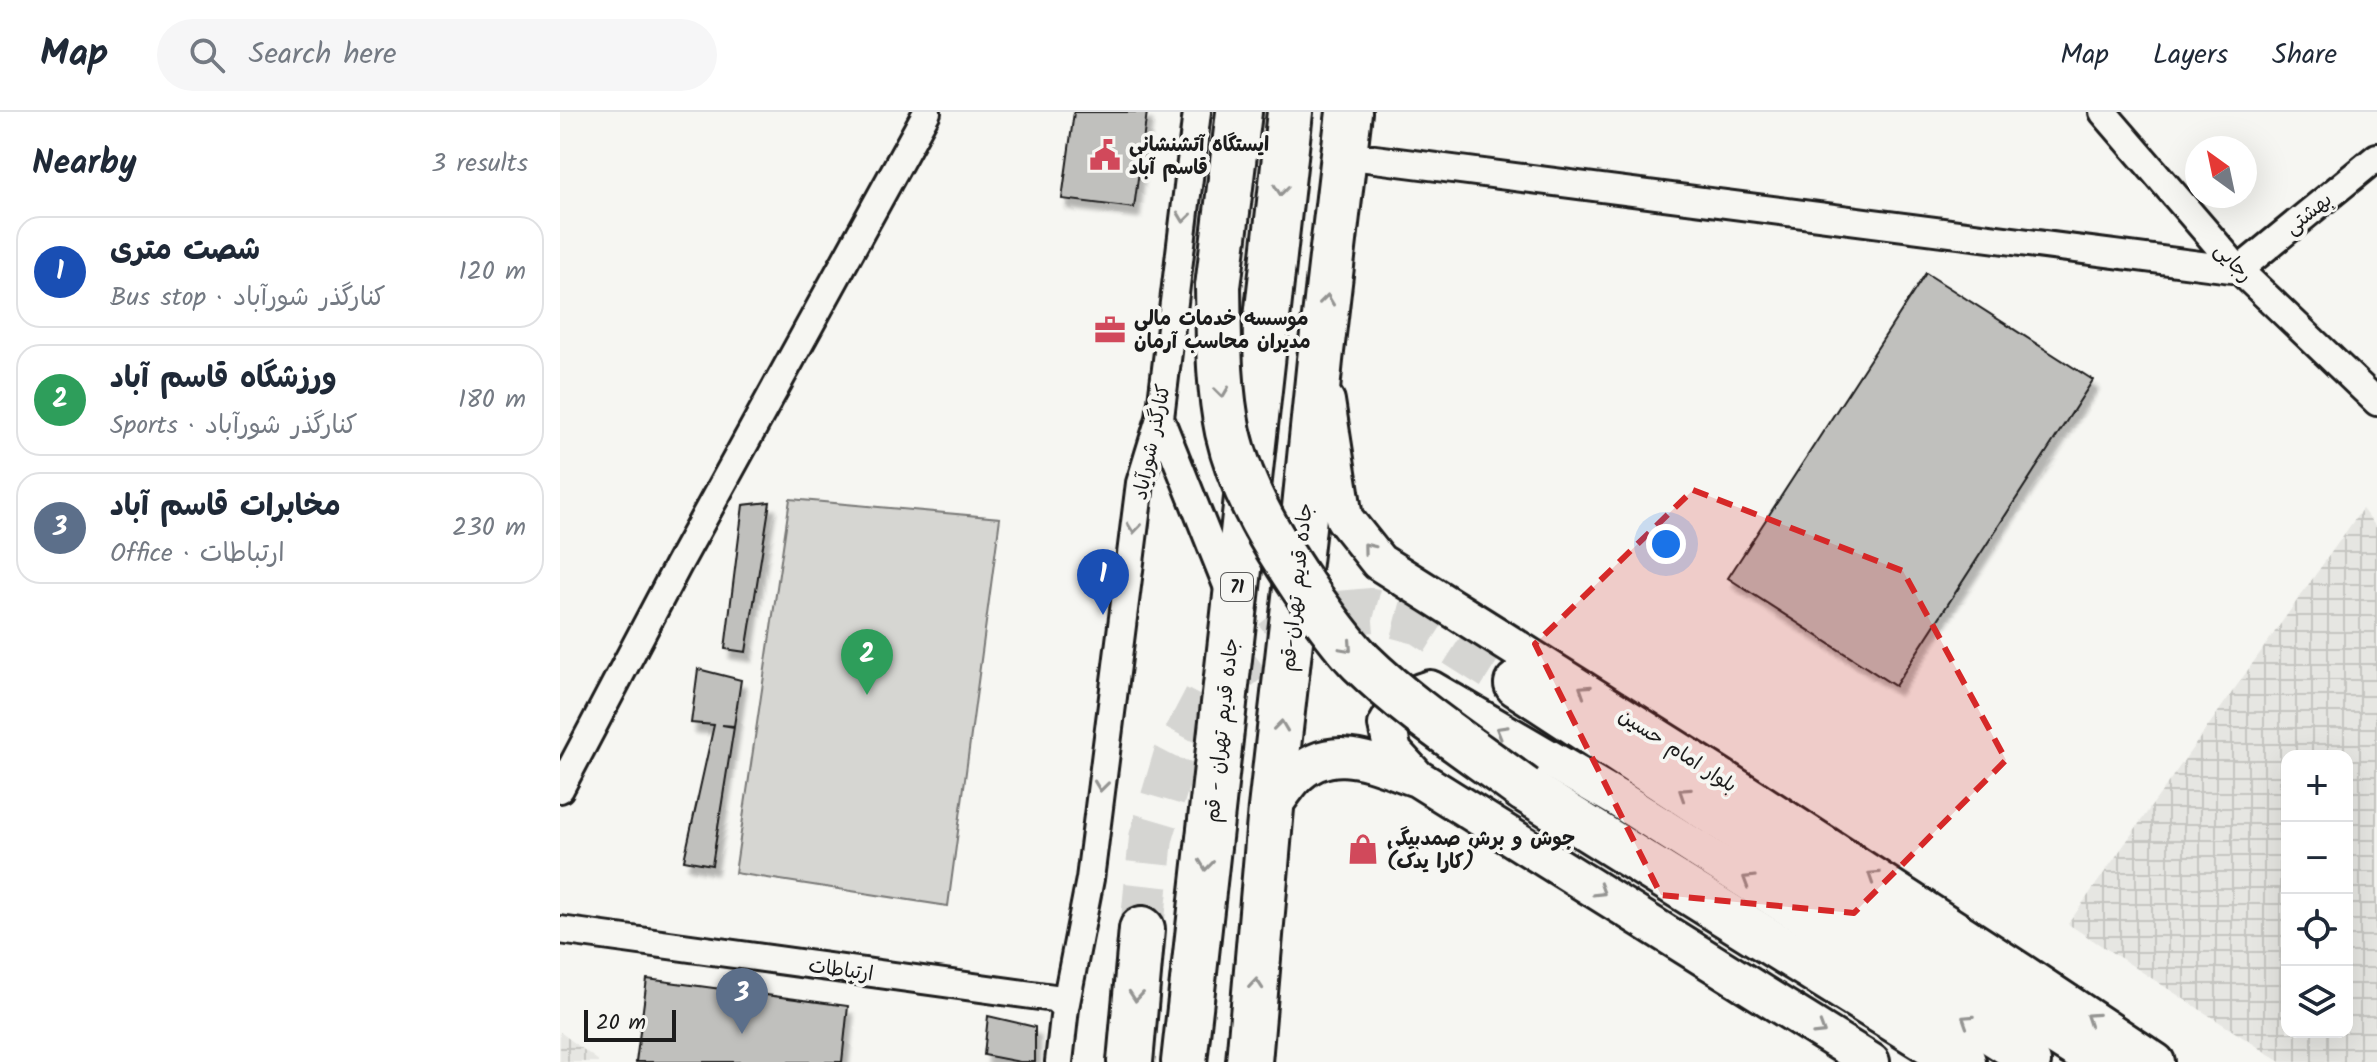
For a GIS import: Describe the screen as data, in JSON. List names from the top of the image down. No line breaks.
{"streets":{"highway":["71","جاده قدیم تهران-قم","جاده قدیم تهران - قم"],"main road":["بلوار امام حسین"],"street":["بهشتی","رجایی","کنارگذر شورآباد","ارتباطات"]},"crossings":[["بهشتی","رجایی"],["کنارگذر شورآباد","ارتباطات"],["جاده قدیم تهران-قم","بلوار امام حسین"]],"one_way":["کنارگذر شورآباد","جاده قدیم تهران-قم","جاده قدیم تهران - قم"],"places":{"public building":["ایستگاه آتشنشانی قاسم آباد"],"office":["موسسه خدمات مالی مدیران محاسب آرمان"],"shop":["جوش و برش صمدبیگی (کارا یدک)"]},"scale_bar":"20 m","north":"top left","page":{"header":"Map","search":"Search here","nav":["Map","Layers","Share"],"heading":["Nearby","3 results"],"list":[{"mark":"1","name":"شصت متری","note":"Bus stop · کنارگذر شورآباد","value":"120 m"},{"mark":"2","name":"ورزشگاه قاسم آباد","note":"Sports · کنارگذر شورآباد","value":"180 m"},{"mark":"3","name":"مخابرات قاسم آباد","note":"Office · ارتباطات","value":"230 m"}],"pins":["1","2","3"],"map_buttons":["+","−"],"scale":"20 m"}}
